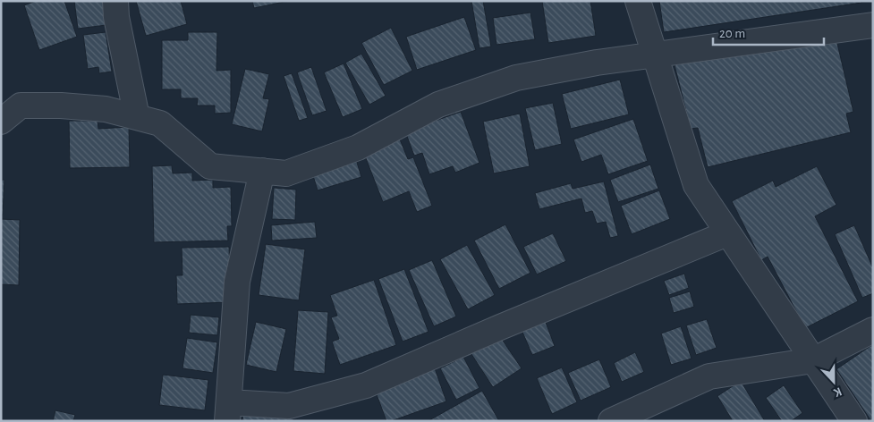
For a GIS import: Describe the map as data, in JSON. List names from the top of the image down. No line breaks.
{"scale_bar":"20 m","north":"bottom"}
